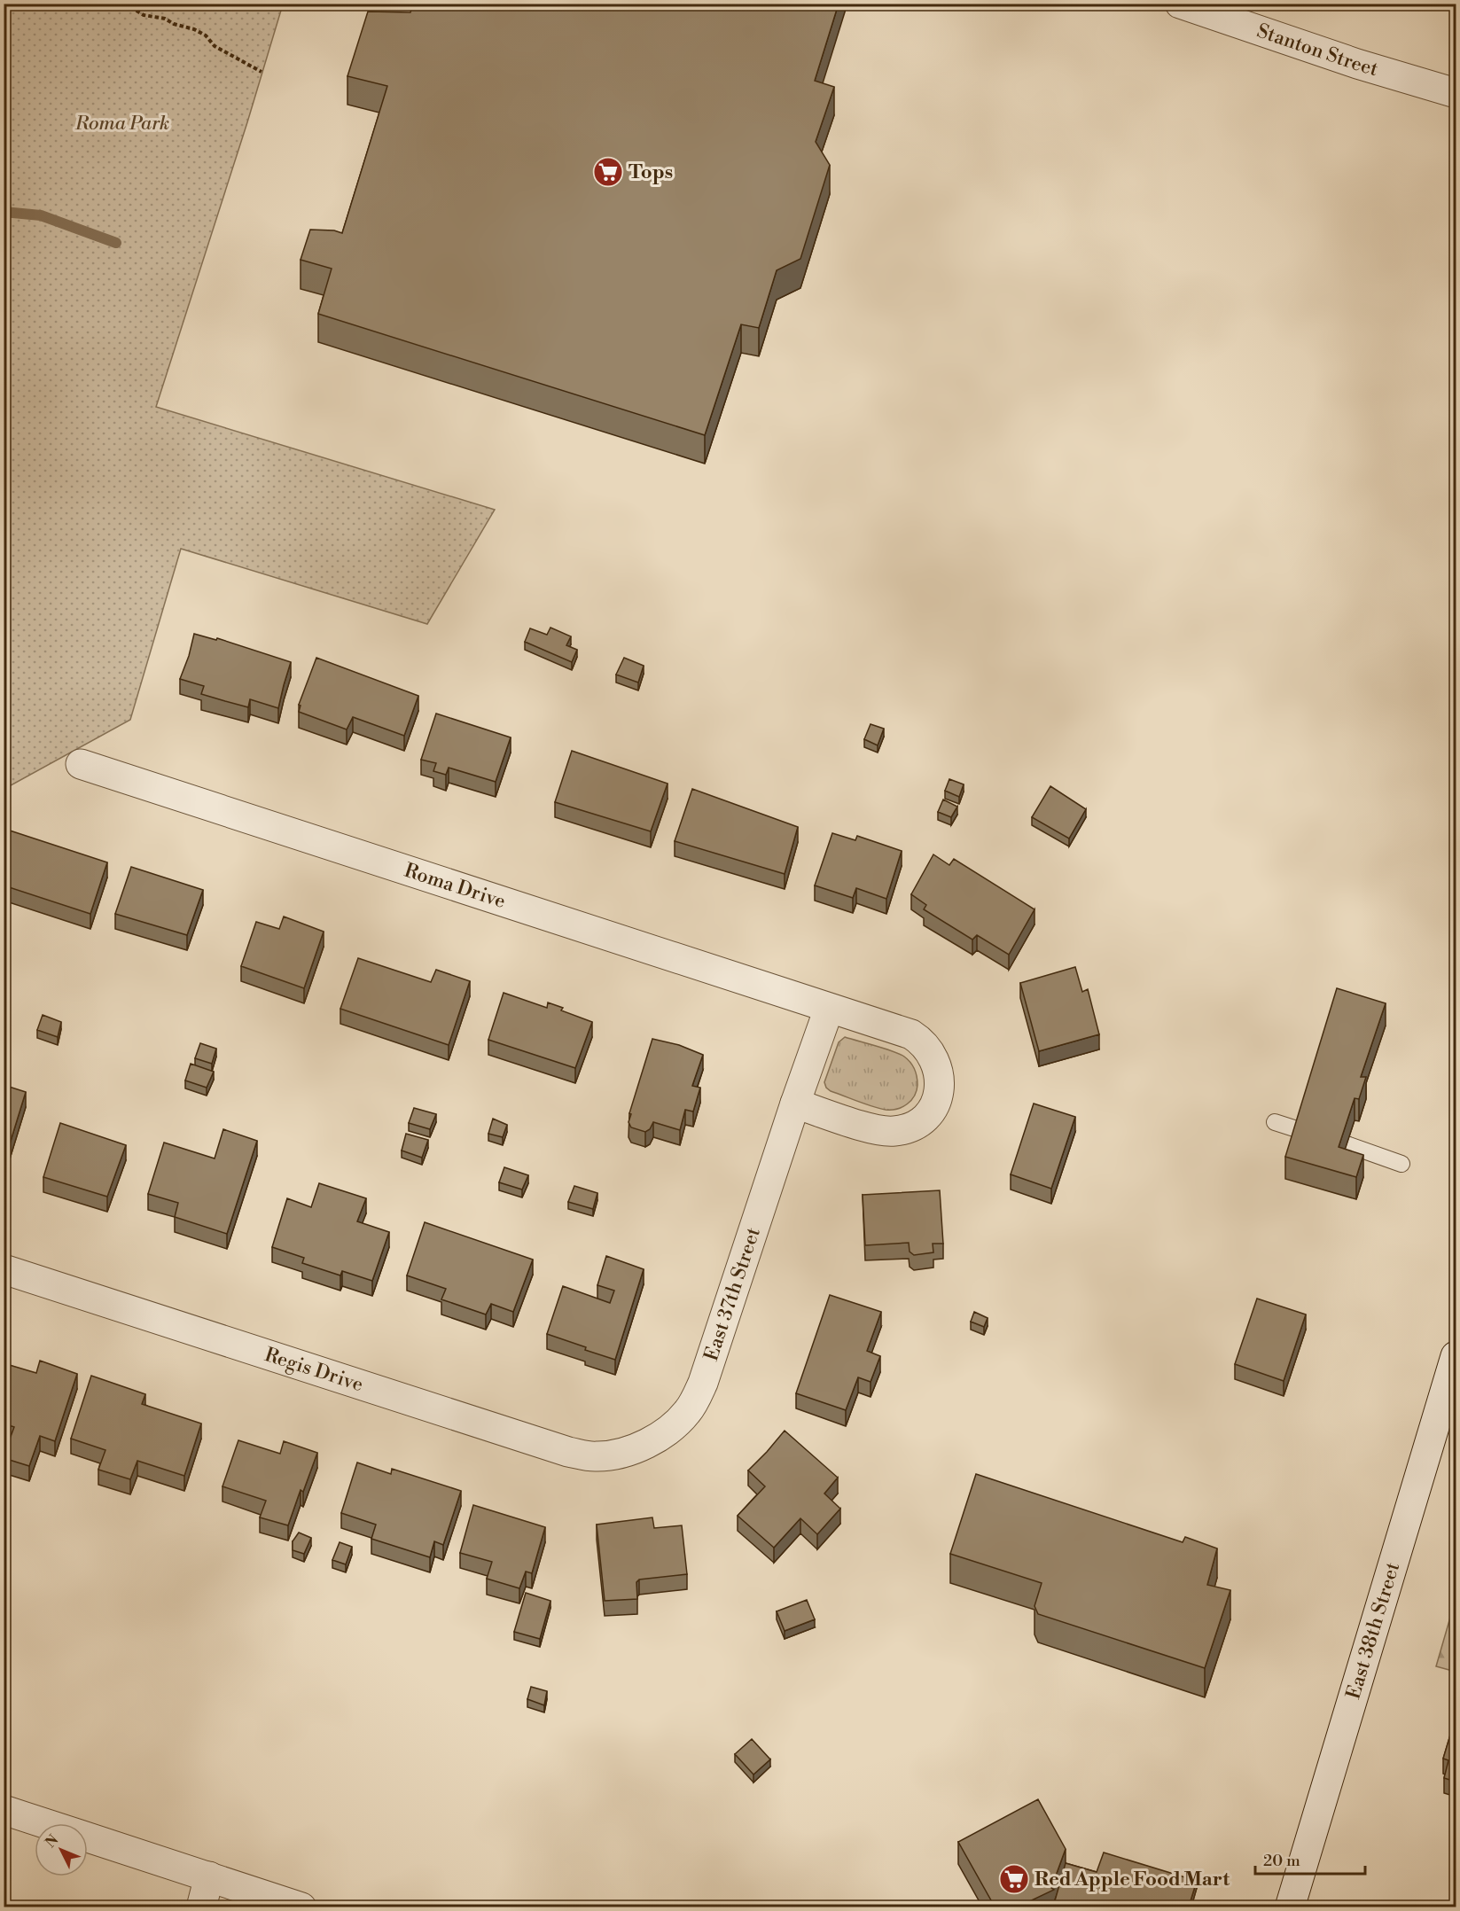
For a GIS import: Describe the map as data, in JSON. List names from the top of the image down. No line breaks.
{"streets":{"street":["Stanton Street","Roma Drive","East 37th Street","Regis Drive","East 38th Street"]},"crossings":[["Roma Drive","East 37th Street"],["East 37th Street","Regis Drive"]],"parks":["Roma Park"],"places":{"supermarket":["Tops","Red Apple Food Mart"]},"scale_bar":"20 m","north":"top left"}
